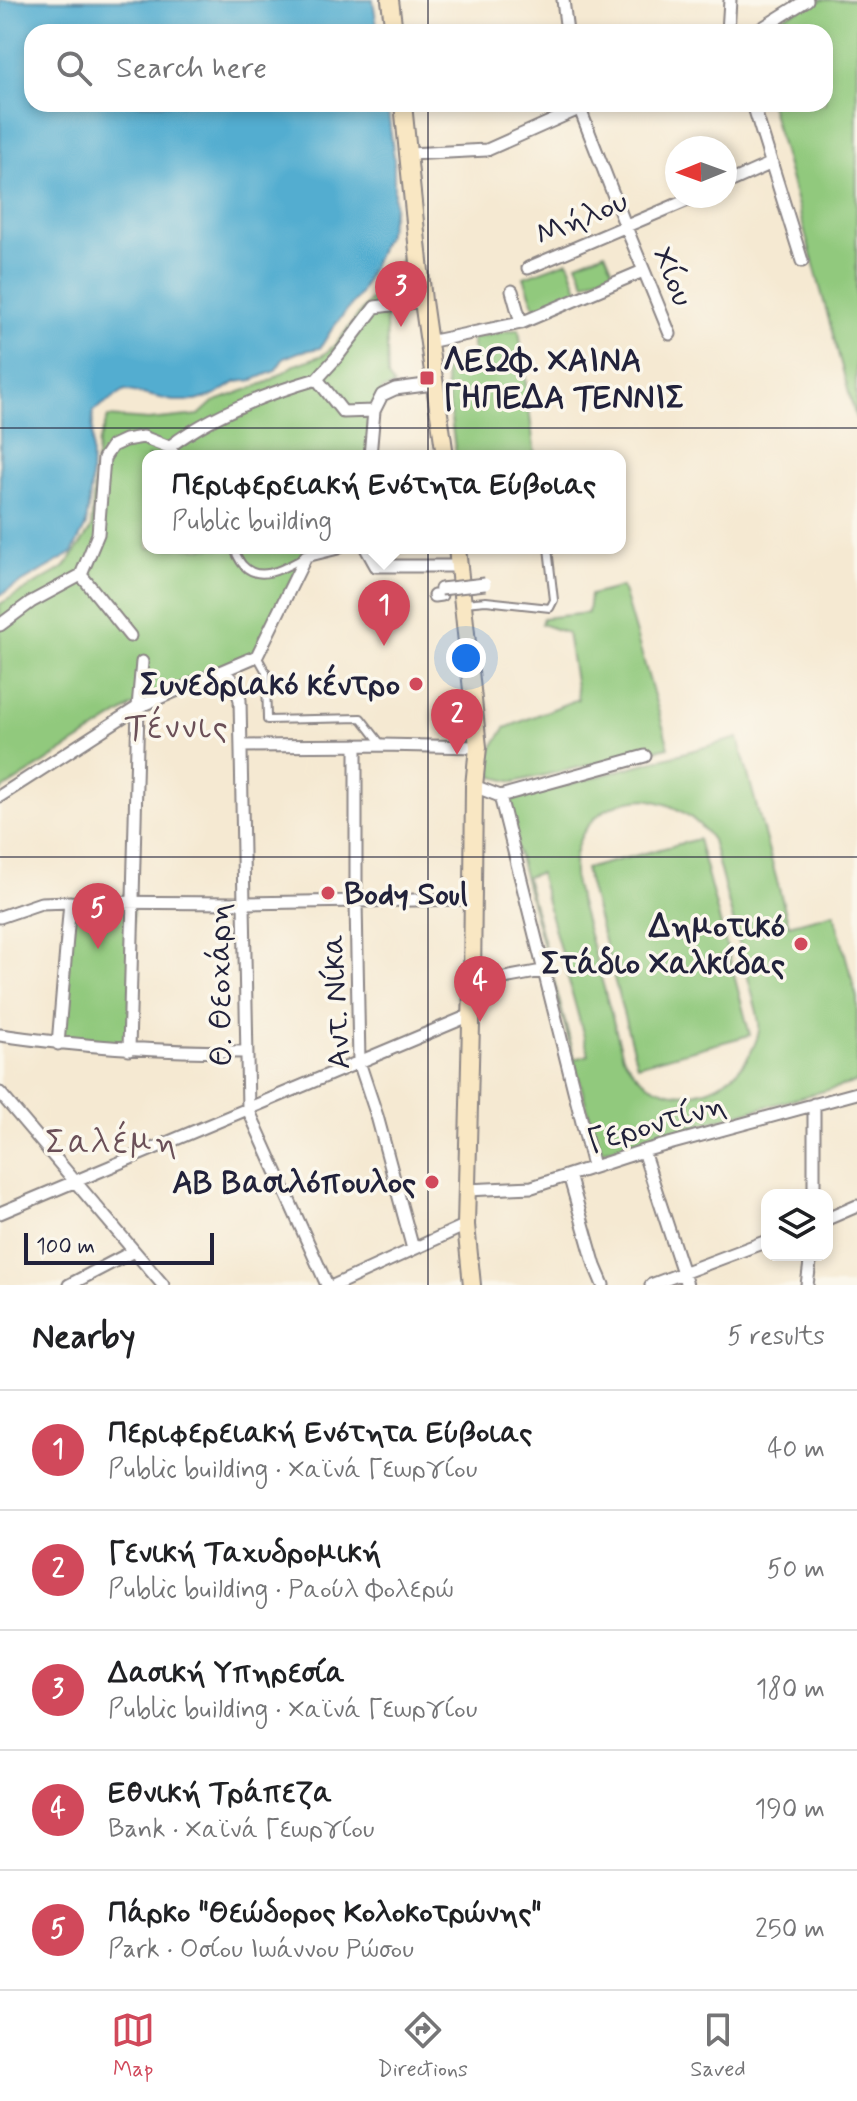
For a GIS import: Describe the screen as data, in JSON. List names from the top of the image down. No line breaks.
{"streets":{"street":["Μήλου","Χίου","Θ. Θεοχάρη","Αντ. Νίκα","Γεροντίνη"]},"crossings":[["Μήλου","Χίου"]],"districts":["Τέννις","Σαλέμη"],"places":{"transit":["ΛΕΩΦ. ΧΑΙΝΑ ΓΗΠΕΔΑ ΤΕΝΝΙΣ"],"other":["Συνεδριακό κέντρο","Body Soul","Δημοτικό Στάδιο Χαλκίδας","ΑΒ Βασιλόπουλος"]},"scale_bar":"100 m","north":"left","page":{"search":"Search here","pins":["3","1","2","5","4"],"popup":["Περιφερειακή Ενότητα Εύβοιας","Public building"],"scale":"100 m","heading":["Nearby","5 results"],"list":[{"mark":"1","name":"Περιφερειακή Ενότητα Εύβοιας","note":"Public building · Χαϊνά Γεωργίου","value":"40 m"},{"mark":"2","name":"Γενική Ταχυδρομική","note":"Public building · Ραούλ Φολερώ","value":"50 m"},{"mark":"3","name":"Δασική Υπηρεσία","note":"Public building · Χαϊνά Γεωργίου","value":"180 m"},{"mark":"4","name":"Εθνική Τράπεζα","note":"Bank · Χαϊνά Γεωργίου","value":"190 m"},{"mark":"5","name":"Πάρκο \"Θεώδορος Κολοκοτρώνης\"","note":"Park · Οσίου Ιωάννου Ρώσου","value":"250 m"}],"nav":["Map","Directions","Saved"]}}
